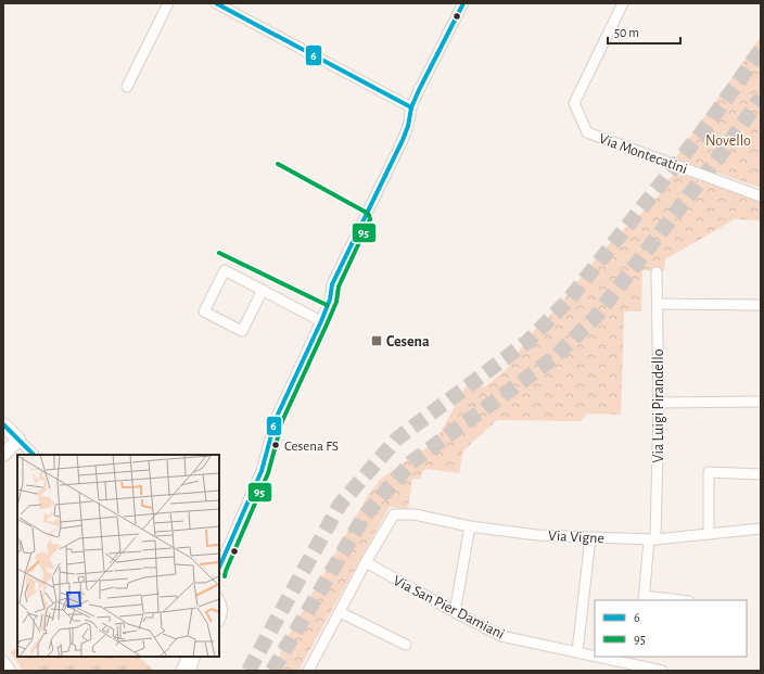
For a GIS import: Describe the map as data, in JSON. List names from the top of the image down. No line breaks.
{"streets":{"street":["Via Montecatini","Via Luigi Pirandello","Via Vigne","Via San Pier Damiani"]},"crossings":[["Via Luigi Pirandello","Via Vigne"],["Via Vigne","Via San Pier Damiani"]],"parks":["Novello"],"places":{"transit":["Cesena"],"other":["Cesena FS"]},"lines":["transit line 6","transit line 95"],"legend":["6","95"],"scale_bar":"50 m"}
